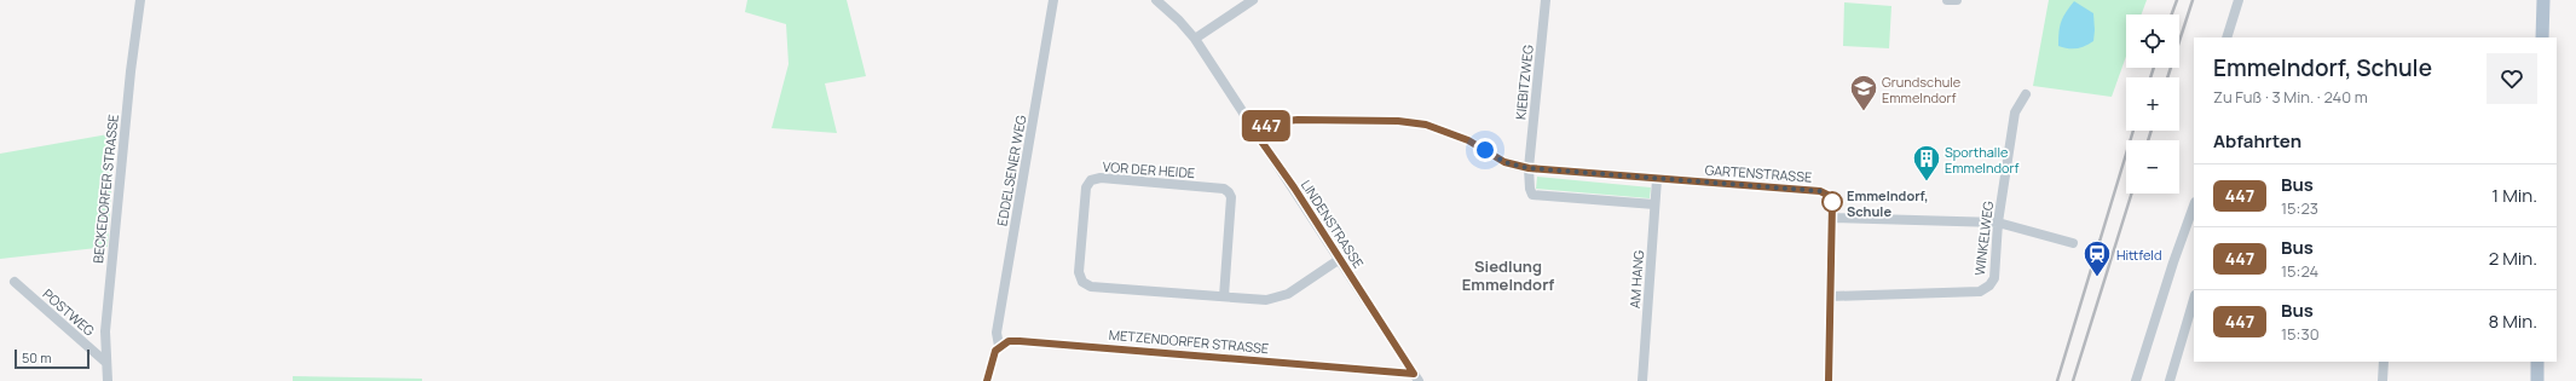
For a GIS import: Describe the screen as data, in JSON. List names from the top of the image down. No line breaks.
{"streets":{"street":["KIEBITZWEG","VOR DER HEIDE","EDDELSENER WEG","GARTENSTRASSE","BECKEDORFER STRASSE","LINDENSTRASSE","WINKELWEG","AM HANG","POSTWEG","METZENDORFER STRASSE"]},"crossings":[["KIEBITZWEG","GARTENSTRASSE"],["VOR DER HEIDE","LINDENSTRASSE"],["EDDELSENER WEG","METZENDORFER STRASSE"],["GARTENSTRASSE","LINDENSTRASSE"],["GARTENSTRASSE","WINKELWEG"],["GARTENSTRASSE","AM HANG"],["BECKEDORFER STRASSE","POSTWEG"],["LINDENSTRASSE","METZENDORFER STRASSE"]],"districts":["Siedlung Emmelndorf"],"places":{"school or university":["Grundschule Emmelndorf"],"building":["Sporthalle Emmelndorf"],"other":["Emmelndorf, Schule"],"station":["Hittfeld"]},"lines":["bus line 447"],"scale_bar":"50 m","page":{"on_map":"447","map_buttons":["+","−"],"heading":[["Emmelndorf, Schule","Zu Fuß · 3 Min. · 240 m"],"Abfahrten"],"list":[{"mark":"447","name":"Bus","note":"15:23","value":"1 Min."},{"mark":"447","name":"Bus","note":"15:24","value":"2 Min."},{"mark":"447","name":"Bus","note":"15:30","value":"8 Min."}],"scale":"50 m"}}
